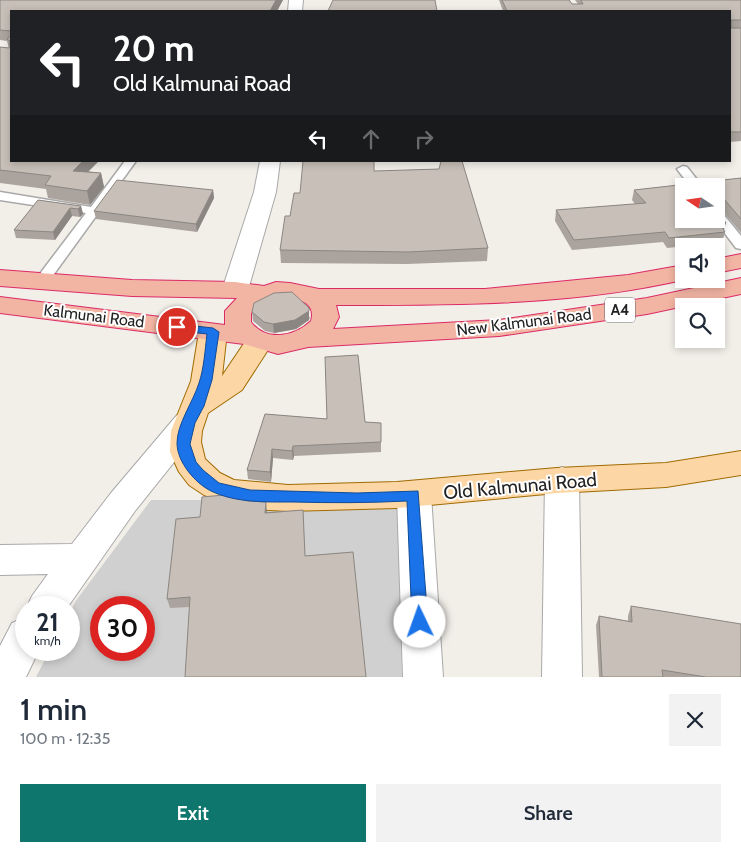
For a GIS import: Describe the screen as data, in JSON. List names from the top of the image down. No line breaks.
{"streets":{"highway":["A4","Kalmunai Road","New Kalmunai Road"],"main road":["Old Kalmunai Road"]},"crossings":[["Kalmunai Road","New Kalmunai Road"],["Kalmunai Road","Old Kalmunai Road"]],"north":"left","page":{"turn":["20 m","Old Kalmunai Road"],"speed":"21 km/h","limit":"30","heading":["1 min","100 m · 12:35"],"buttons":["Exit","Share"]}}
